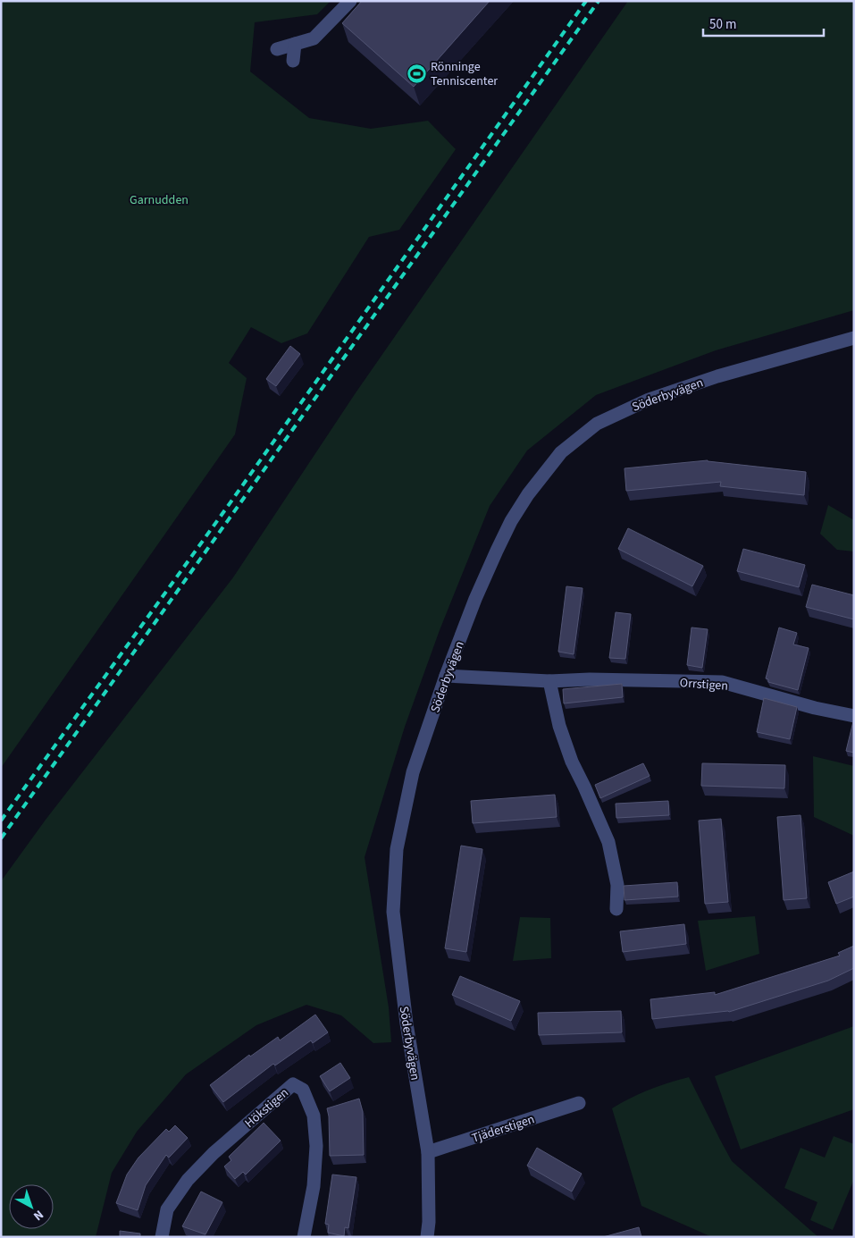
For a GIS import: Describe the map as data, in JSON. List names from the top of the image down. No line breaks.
{"streets":{"street":["Söderbyvägen","Orrstigen","Hökstigen","Tjäderstigen"]},"crossings":[["Söderbyvägen","Orrstigen"],["Söderbyvägen","Tjäderstigen"]],"parks":["Garnudden"],"places":{"sports":["Rönninge Tenniscenter"]},"scale_bar":"50 m","north":"bottom right"}
